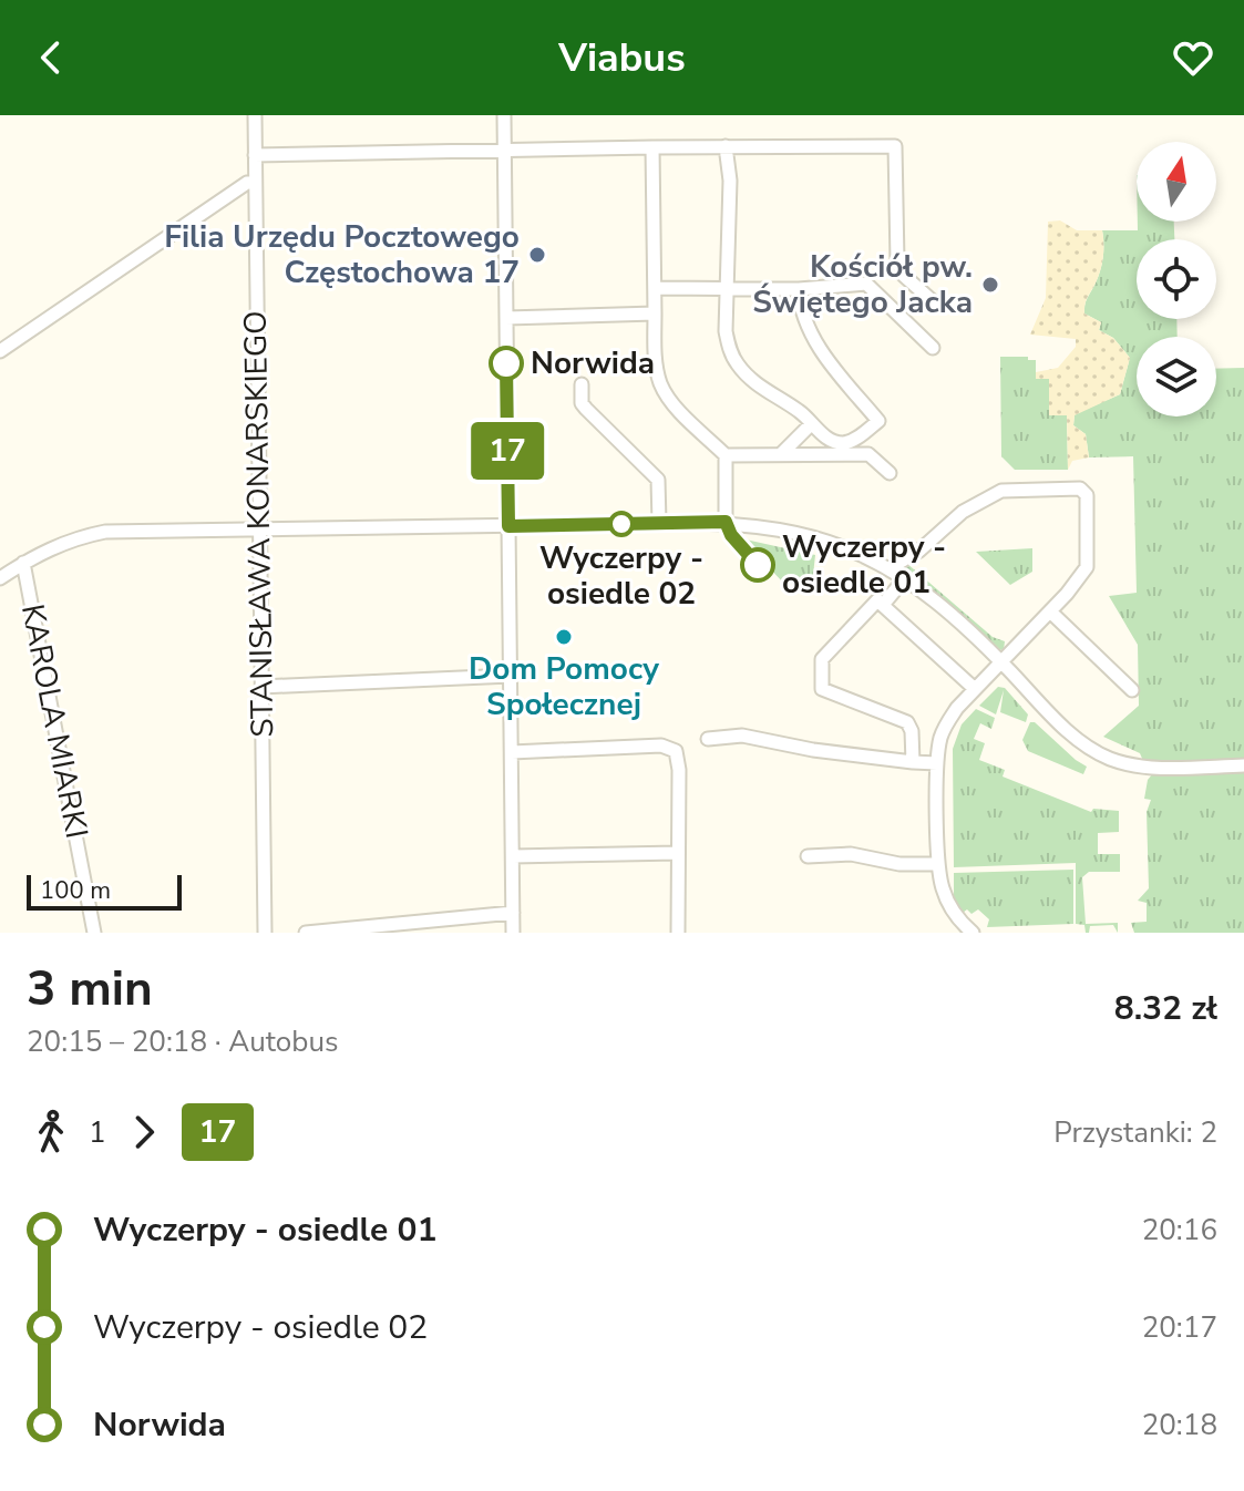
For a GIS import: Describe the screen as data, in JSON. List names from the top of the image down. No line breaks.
{"streets":{"street":["STANISŁAWA KONARSKIEGO","KAROLA MIARKI"]},"places":["Filia Urzędu Pocztowego Częstochowa 17","Kościół pw. Świętego Jacka","Norwida","Wyczerpy - osiedle 02","Wyczerpy - osiedle 01","Dom Pomocy Społecznej"],"lines":["bus line 17"],"scale_bar":"100 m","north":"top","page":{"header":"Viabus","on_map":"17","scale":"100 m","heading":["3 min","20:15 – 20:18 · Autobus","8.32 zł"],"legs":["1","17","Przystanki: 2"],"list":[{"name":"Wyczerpy - osiedle 01","value":"20:16"},{"name":"Wyczerpy - osiedle 02","value":"20:17"},{"name":"Norwida","value":"20:18"}]}}
